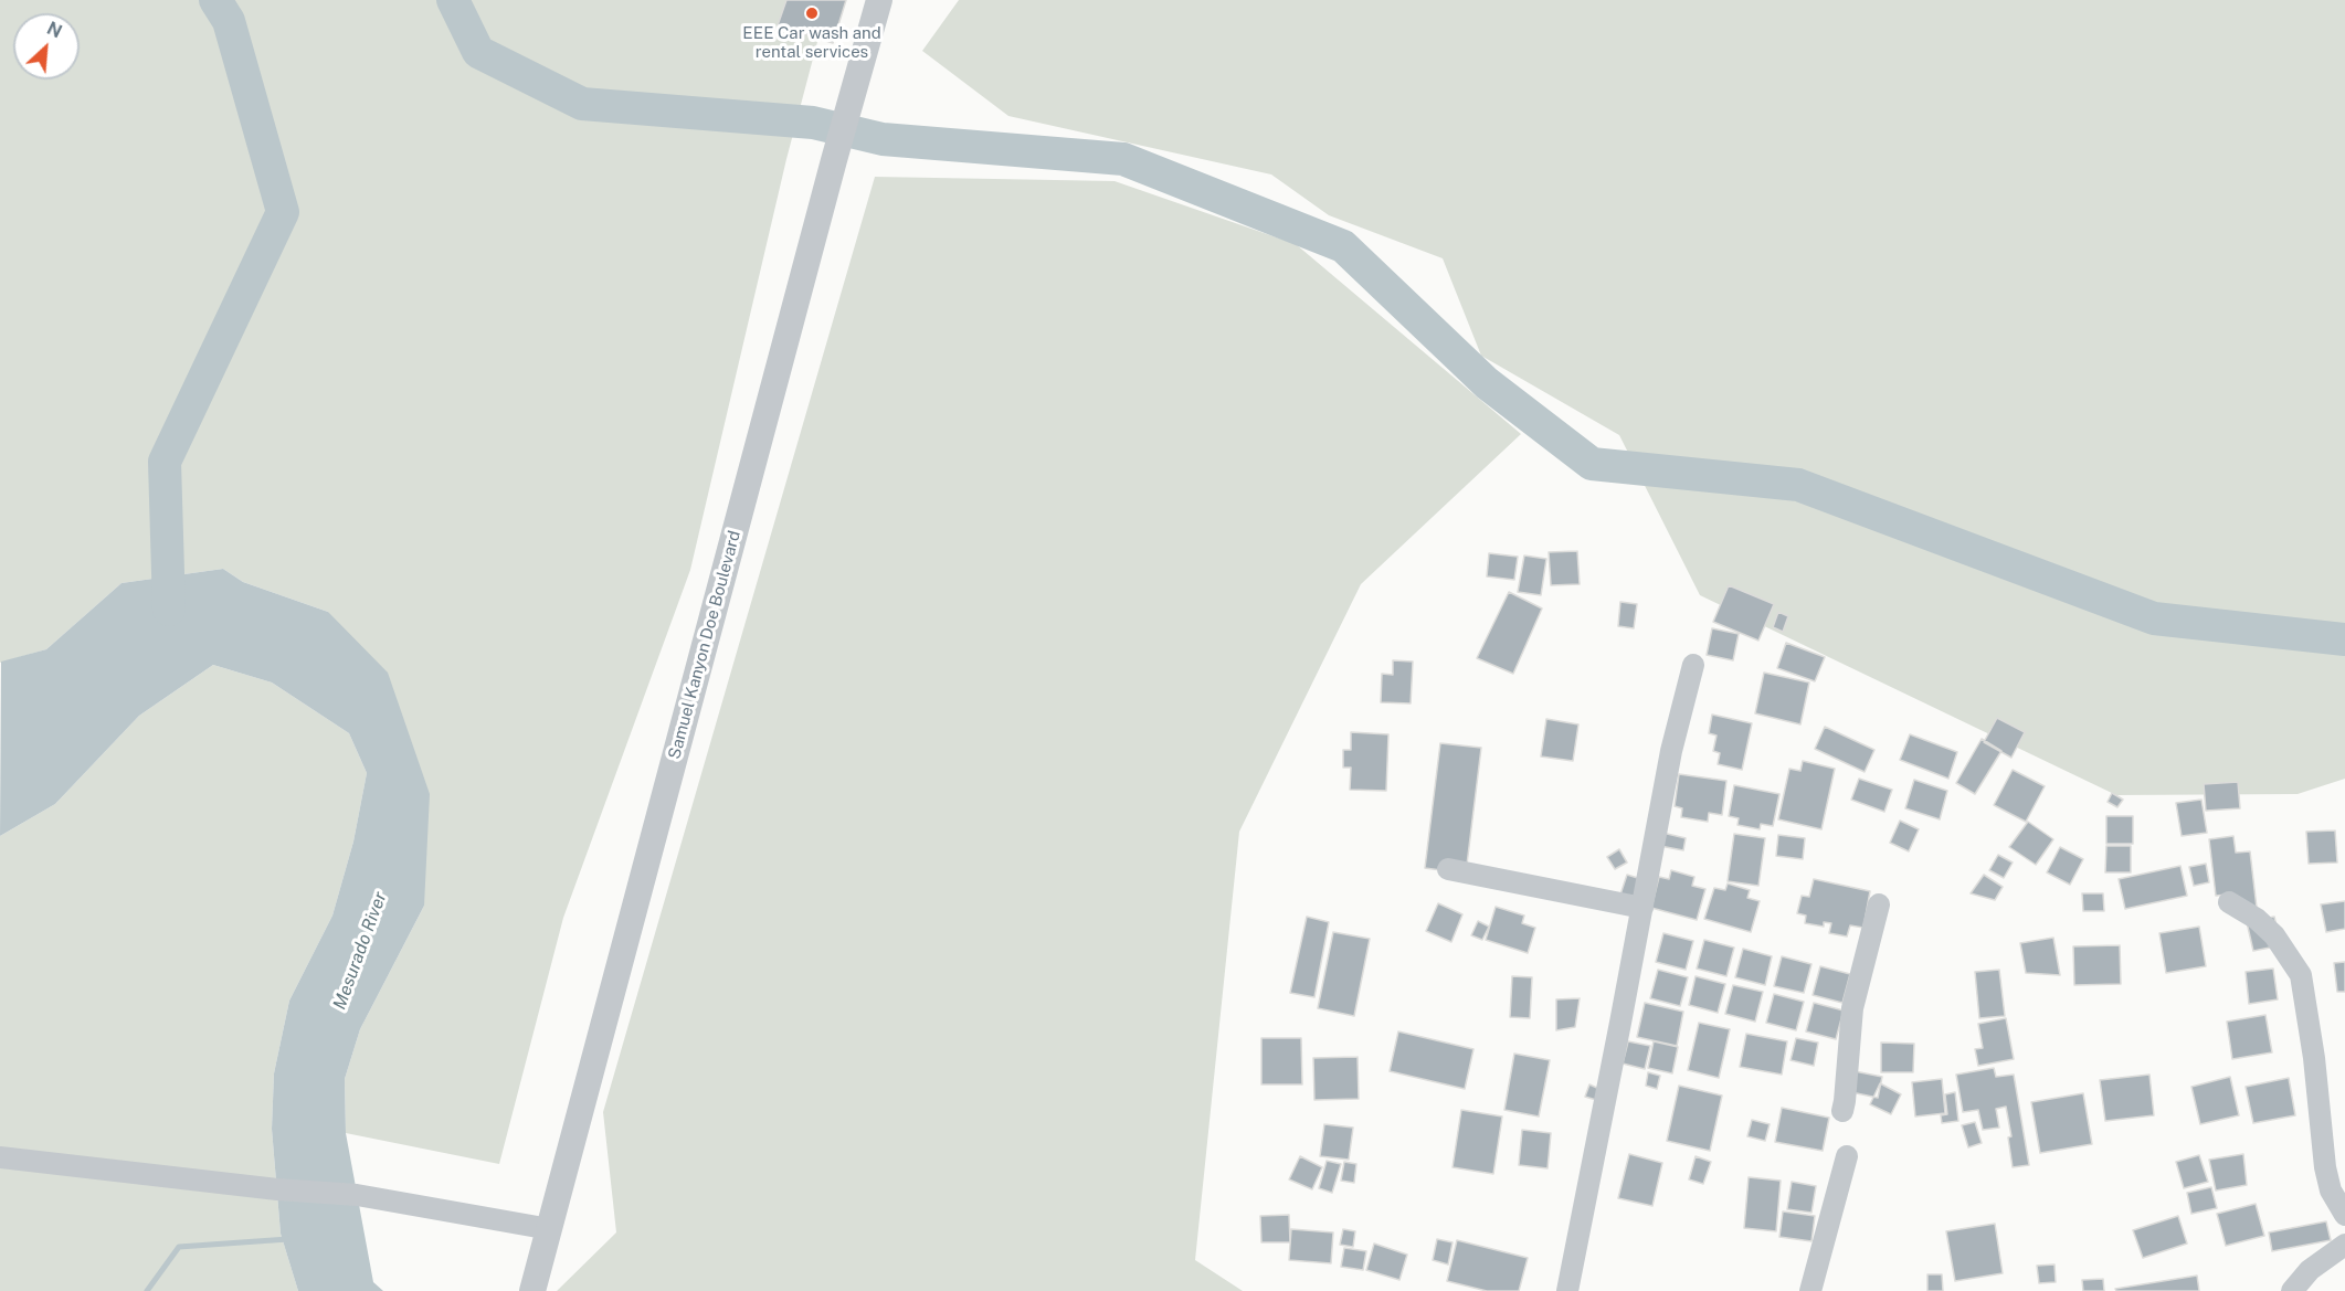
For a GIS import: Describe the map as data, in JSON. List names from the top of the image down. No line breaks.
{"streets":{"street":["Samuel Kanyon Doe Boulevard"]},"water":["Mesurado River"],"places":["EEE Car wash and rental services"],"north":"top right"}
